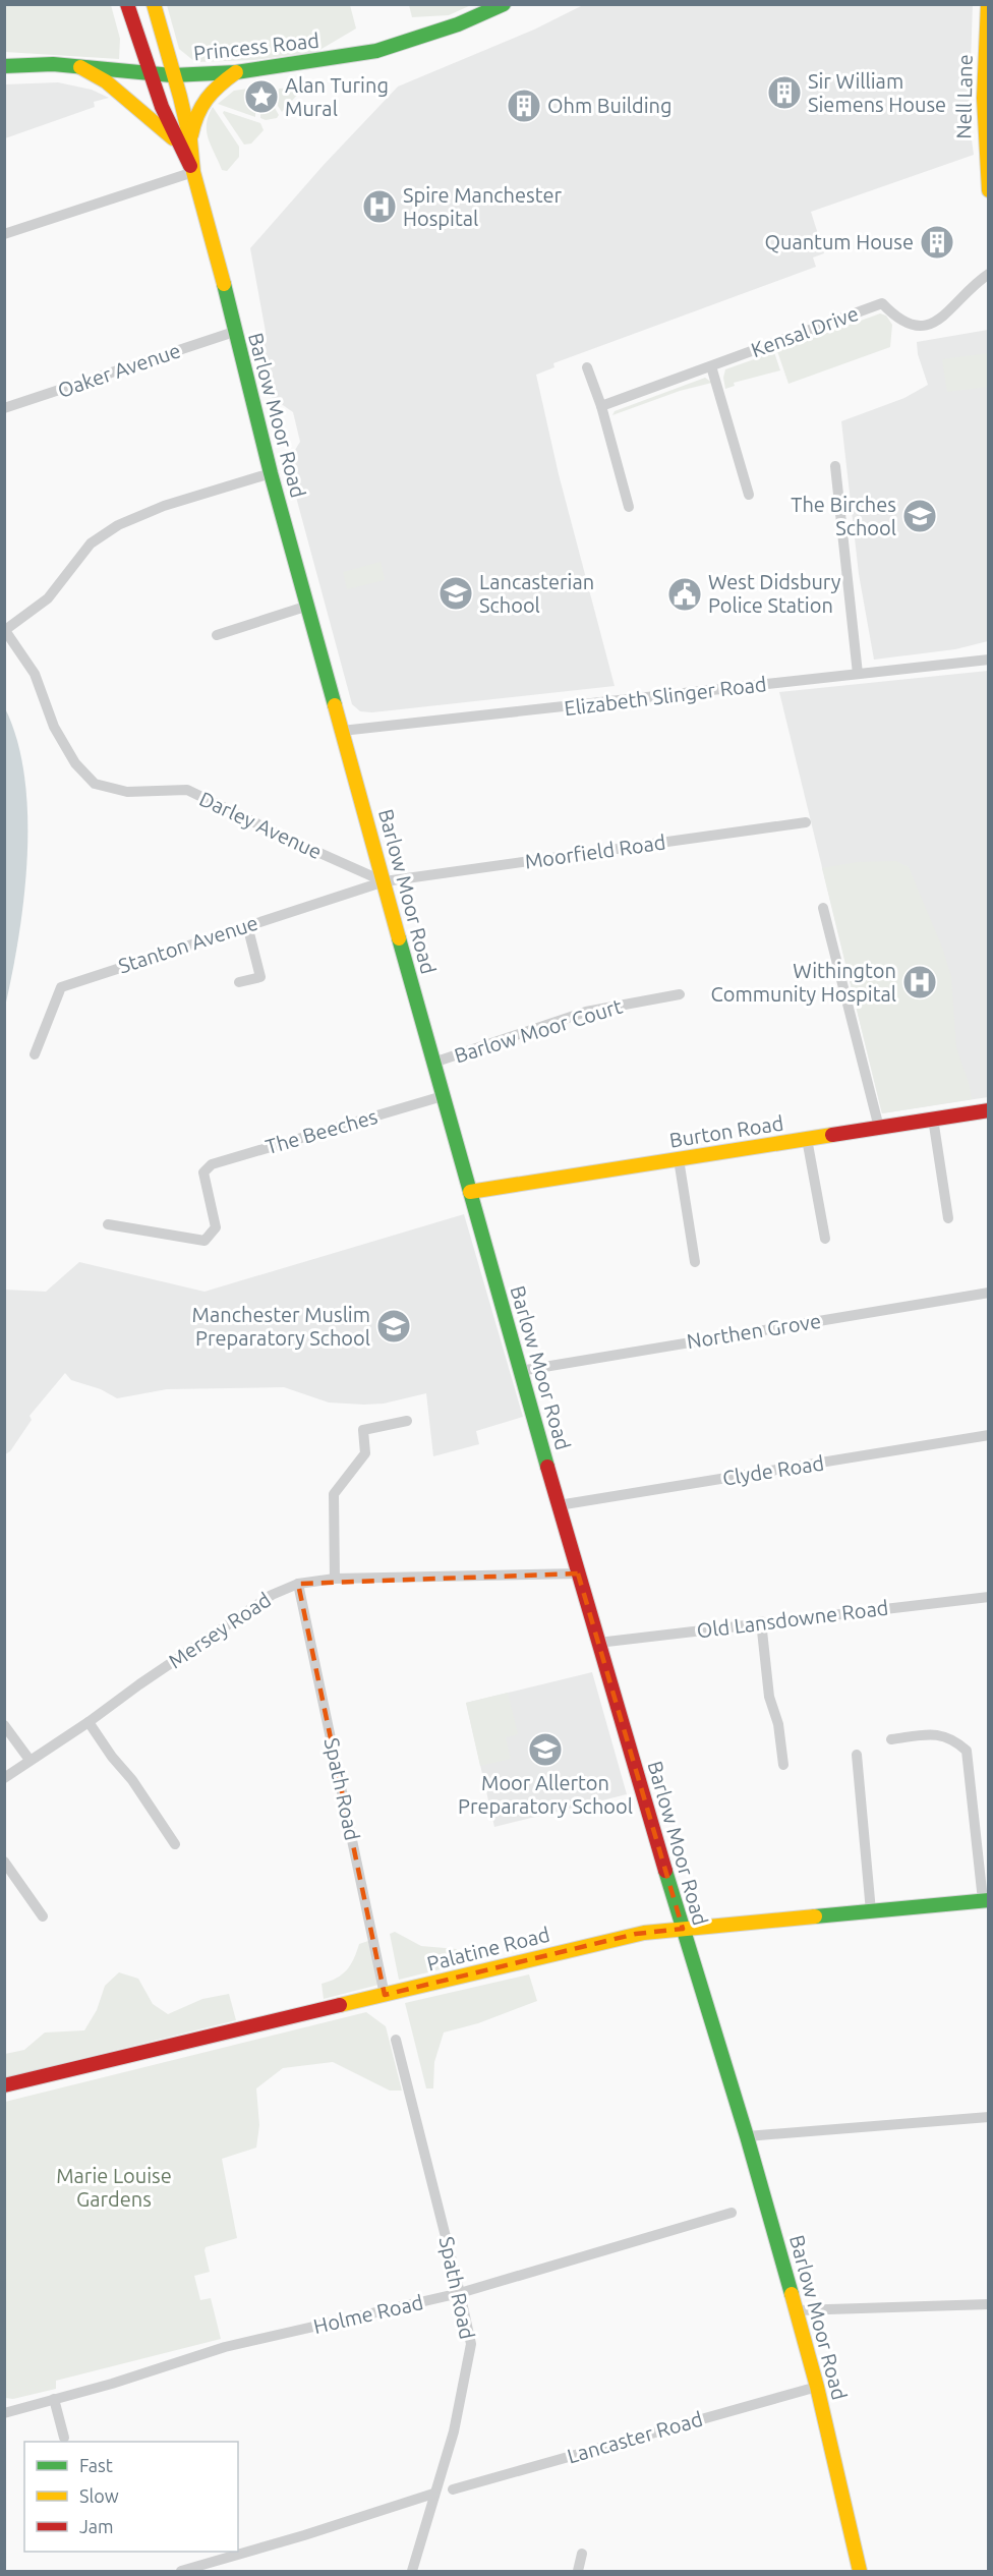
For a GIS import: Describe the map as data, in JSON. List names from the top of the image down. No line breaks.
{"streets":{"main road":["Princess Road","Nell Lane","Barlow Moor Road","Burton Road","Palatine Road"],"street":["Kensal Drive","Oaker Avenue","Elizabeth Slinger Road","Darley Avenue","Moorfield Road","Stanton Avenue","Barlow Moor Court","The Beeches","Northen Grove","Clyde Road","Old Lansdowne Road","Mersey Road","Spath Road","Holme Road","Lancaster Road"]},"crossings":[["Princess Road","Barlow Moor Road"],["Oaker Avenue","Barlow Moor Road"],["Barlow Moor Road","Elizabeth Slinger Road"],["Barlow Moor Road","Darley Avenue"],["Barlow Moor Road","Moorfield Road"],["Barlow Moor Road","Stanton Avenue"],["Barlow Moor Road","Barlow Moor Court"],["Barlow Moor Road","The Beeches"],["Barlow Moor Road","Burton Road"],["Barlow Moor Road","Northen Grove"],["Barlow Moor Road","Clyde Road"],["Barlow Moor Road","Old Lansdowne Road"],["Barlow Moor Road","Mersey Road"],["Barlow Moor Road","Palatine Road"],["Barlow Moor Road","Lancaster Road"],["Darley Avenue","Moorfield Road"],["Darley Avenue","Stanton Avenue"],["Moorfield Road","Stanton Avenue"],["Mersey Road","Spath Road"],["Spath Road","Palatine Road"],["Spath Road","Holme Road"]],"parks":["Marie Louise Gardens"],"places":{"building":["Sir William Siemens House","Ohm Building","Quantum House"],"place":["Alan Turing Mural"],"hospital":["Spire Manchester Hospital","Withington Community Hospital"],"school or university":["The Birches School","Lancasterian School","Manchester Muslim Preparatory School","Moor Allerton Preparatory School"],"public building":["West Didsbury Police Station"]},"legend":["Fast","Slow","Jam"]}
